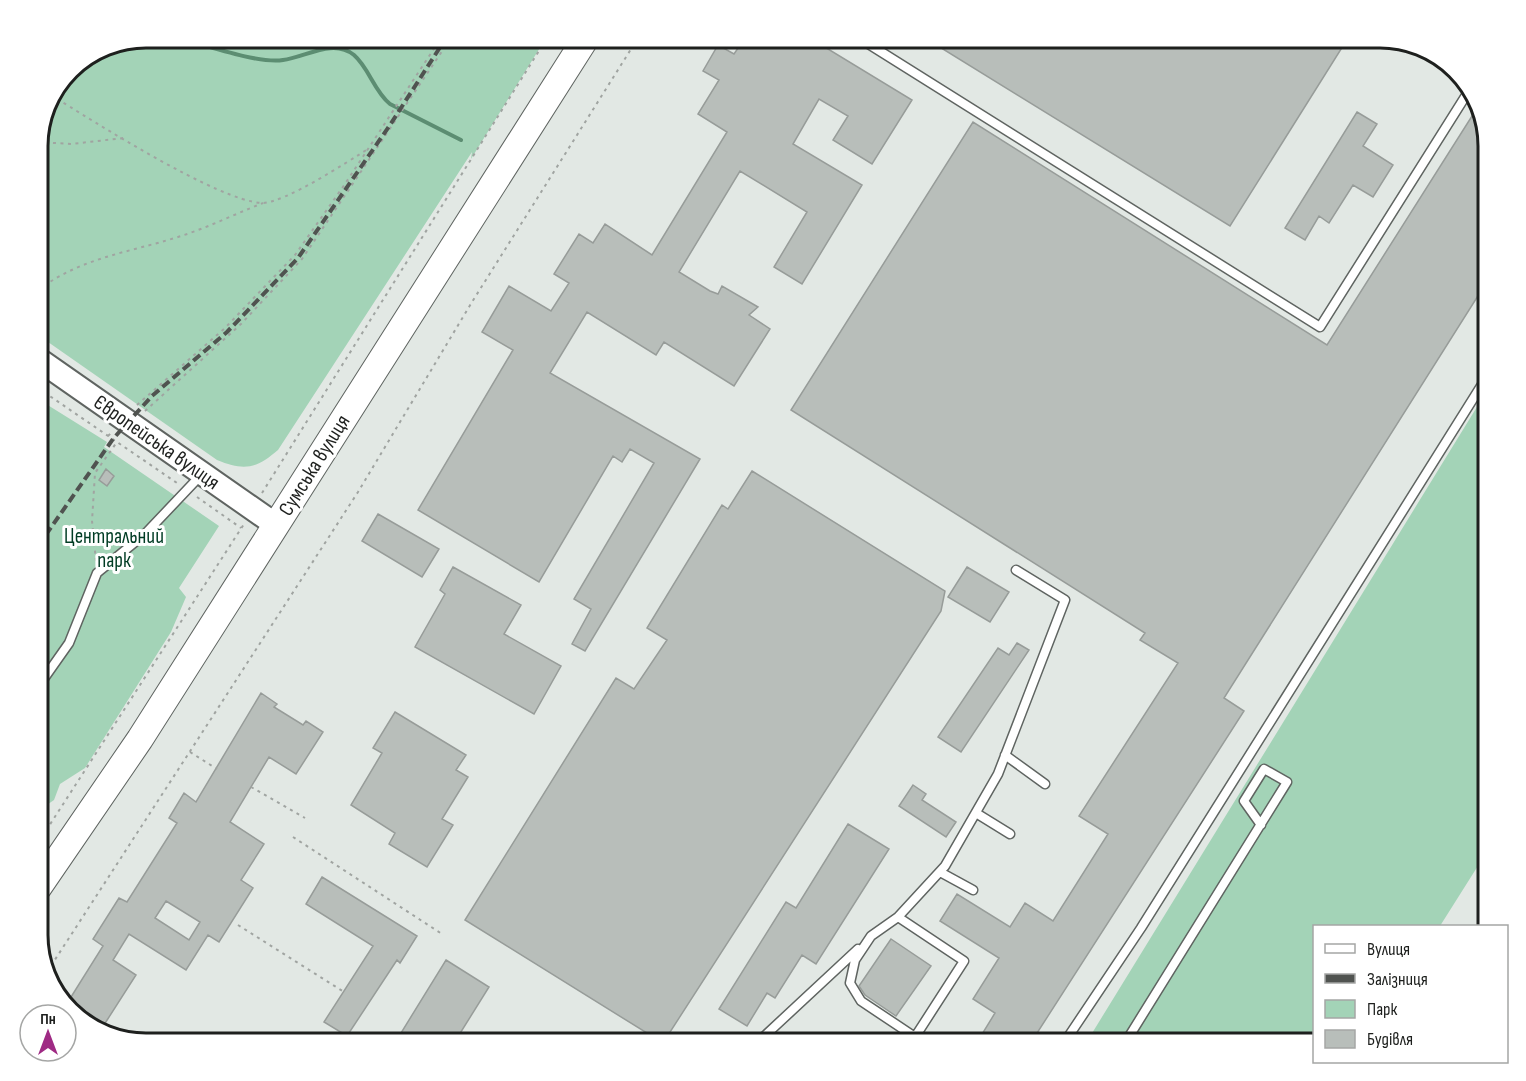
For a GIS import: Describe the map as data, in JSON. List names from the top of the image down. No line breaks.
{"streets":{"main road":["Європейська вулиця","Сумська вулиця"]},"crossings":[["Європейська вулиця","Сумська вулиця"]],"parks":["Центральний парк"],"legend":["Вулиця","Залізниця","Парк","Будівля"],"north":"top"}
